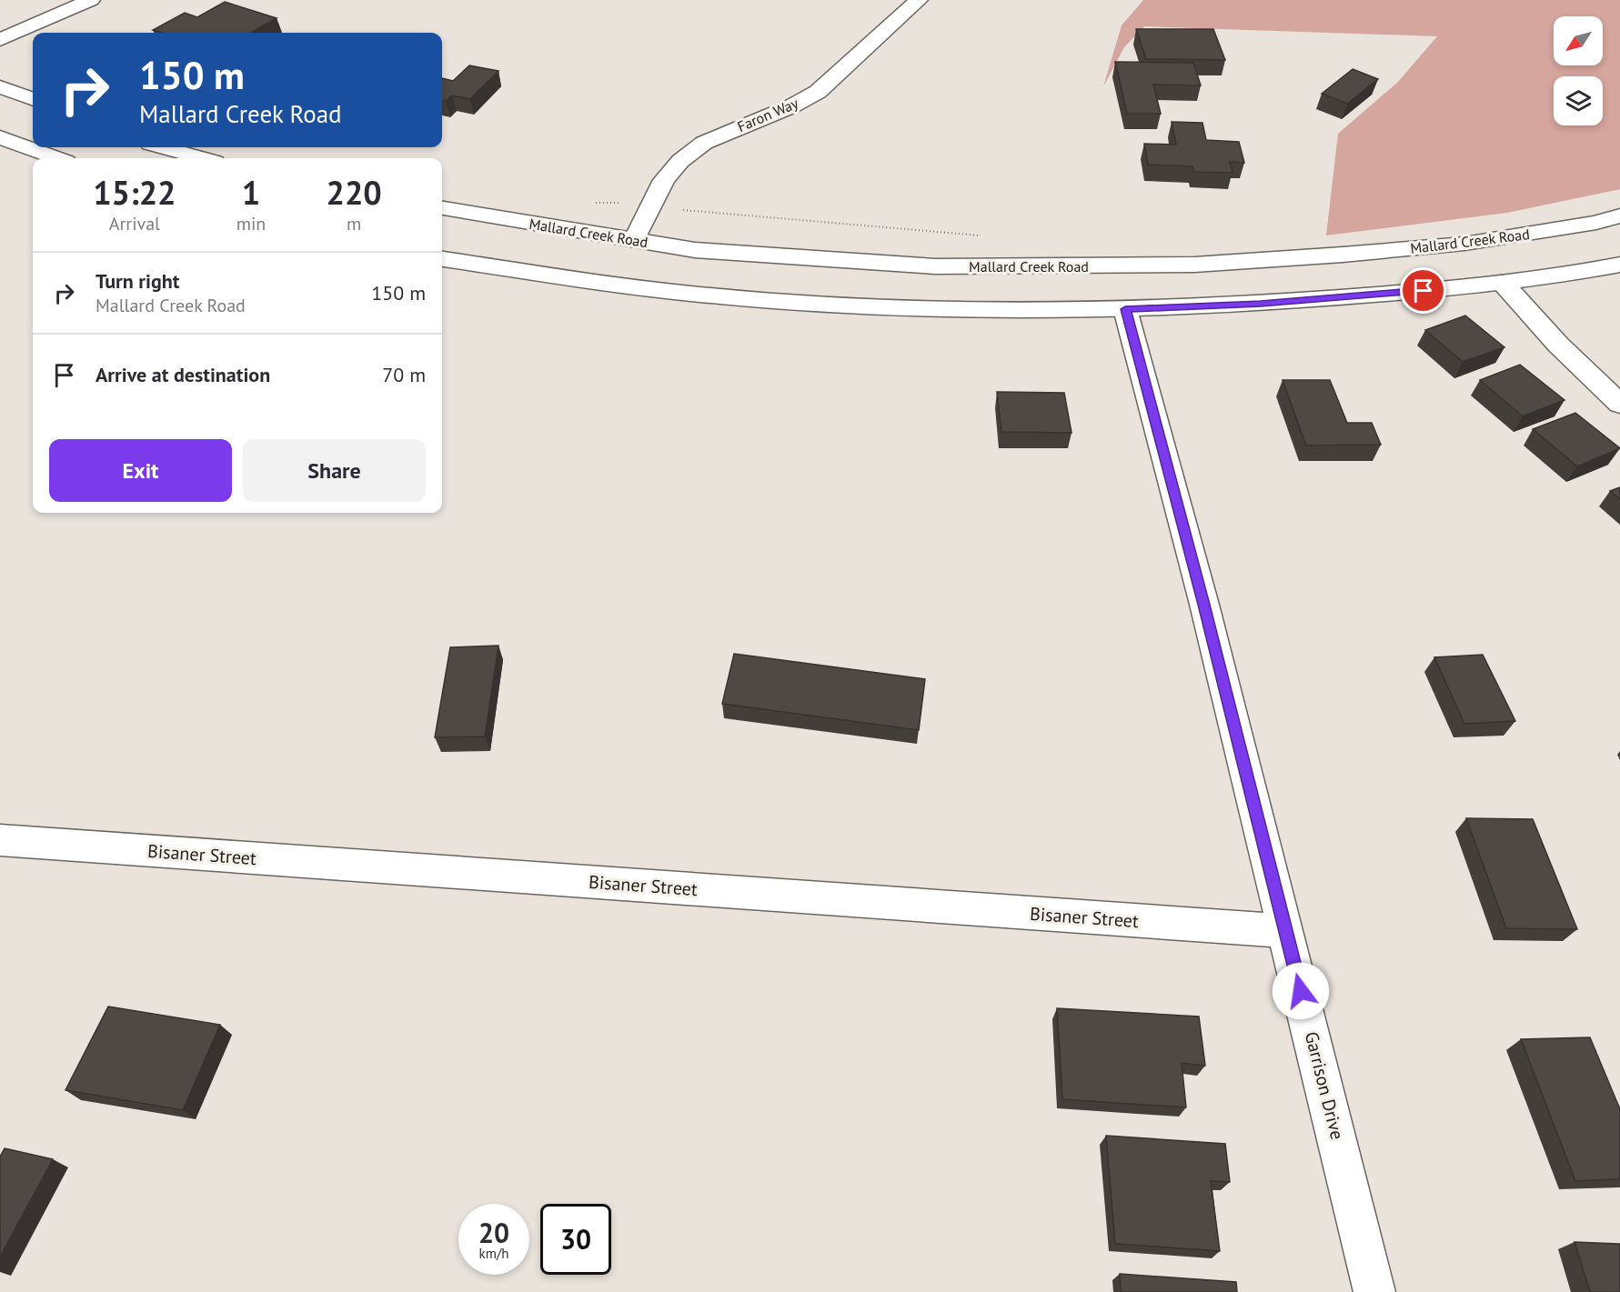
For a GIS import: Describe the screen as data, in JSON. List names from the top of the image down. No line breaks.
{"streets":{"main road":["Faron Way","Mallard Creek Road","Bisaner Street","Garrison Drive"]},"crossings":[["Faron Way","Mallard Creek Road"],["Bisaner Street","Garrison Drive"]],"north":"bottom left","page":{"turn":["150 m","Mallard Creek Road"],"eta":["15:22","Arrival","1","min","220","m"],"list":[{"name":"Turn right","note":"Mallard Creek Road","value":"150 m"},{"name":"Arrive at destination","value":"70 m"}],"buttons":["Exit","Share"],"speed":"20 km/h","limit":"30"}}
